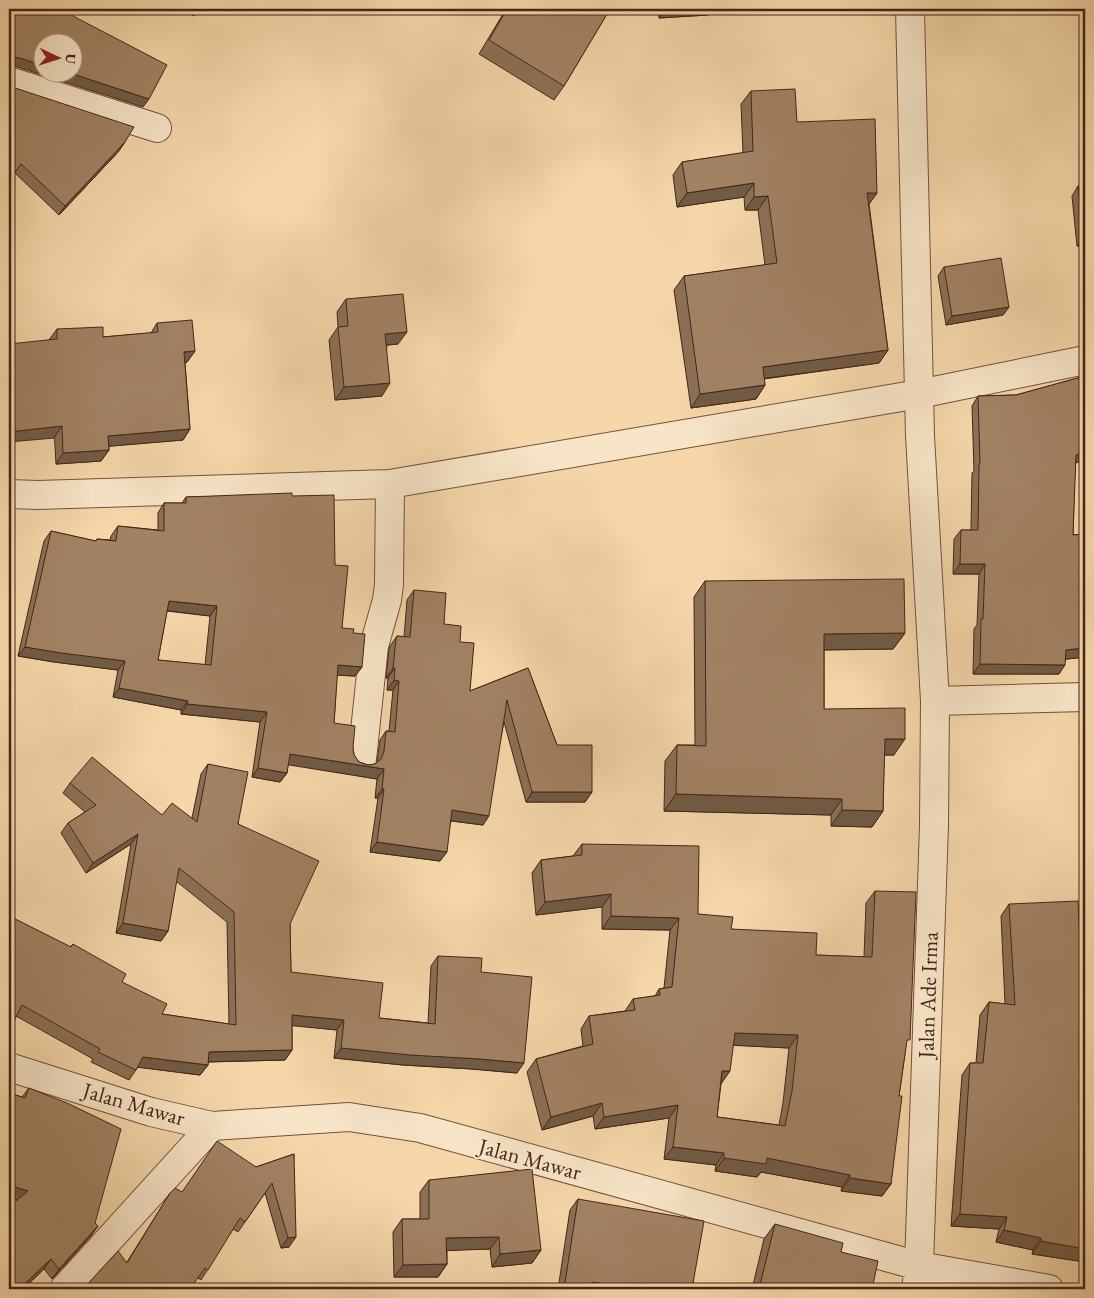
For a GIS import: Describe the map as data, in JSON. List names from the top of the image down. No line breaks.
{"streets":{"street":["Jalan Ade Irma","Jalan Mawar"]},"crossings":[["Jalan Ade Irma","Jalan Mawar"]],"north":"right"}
